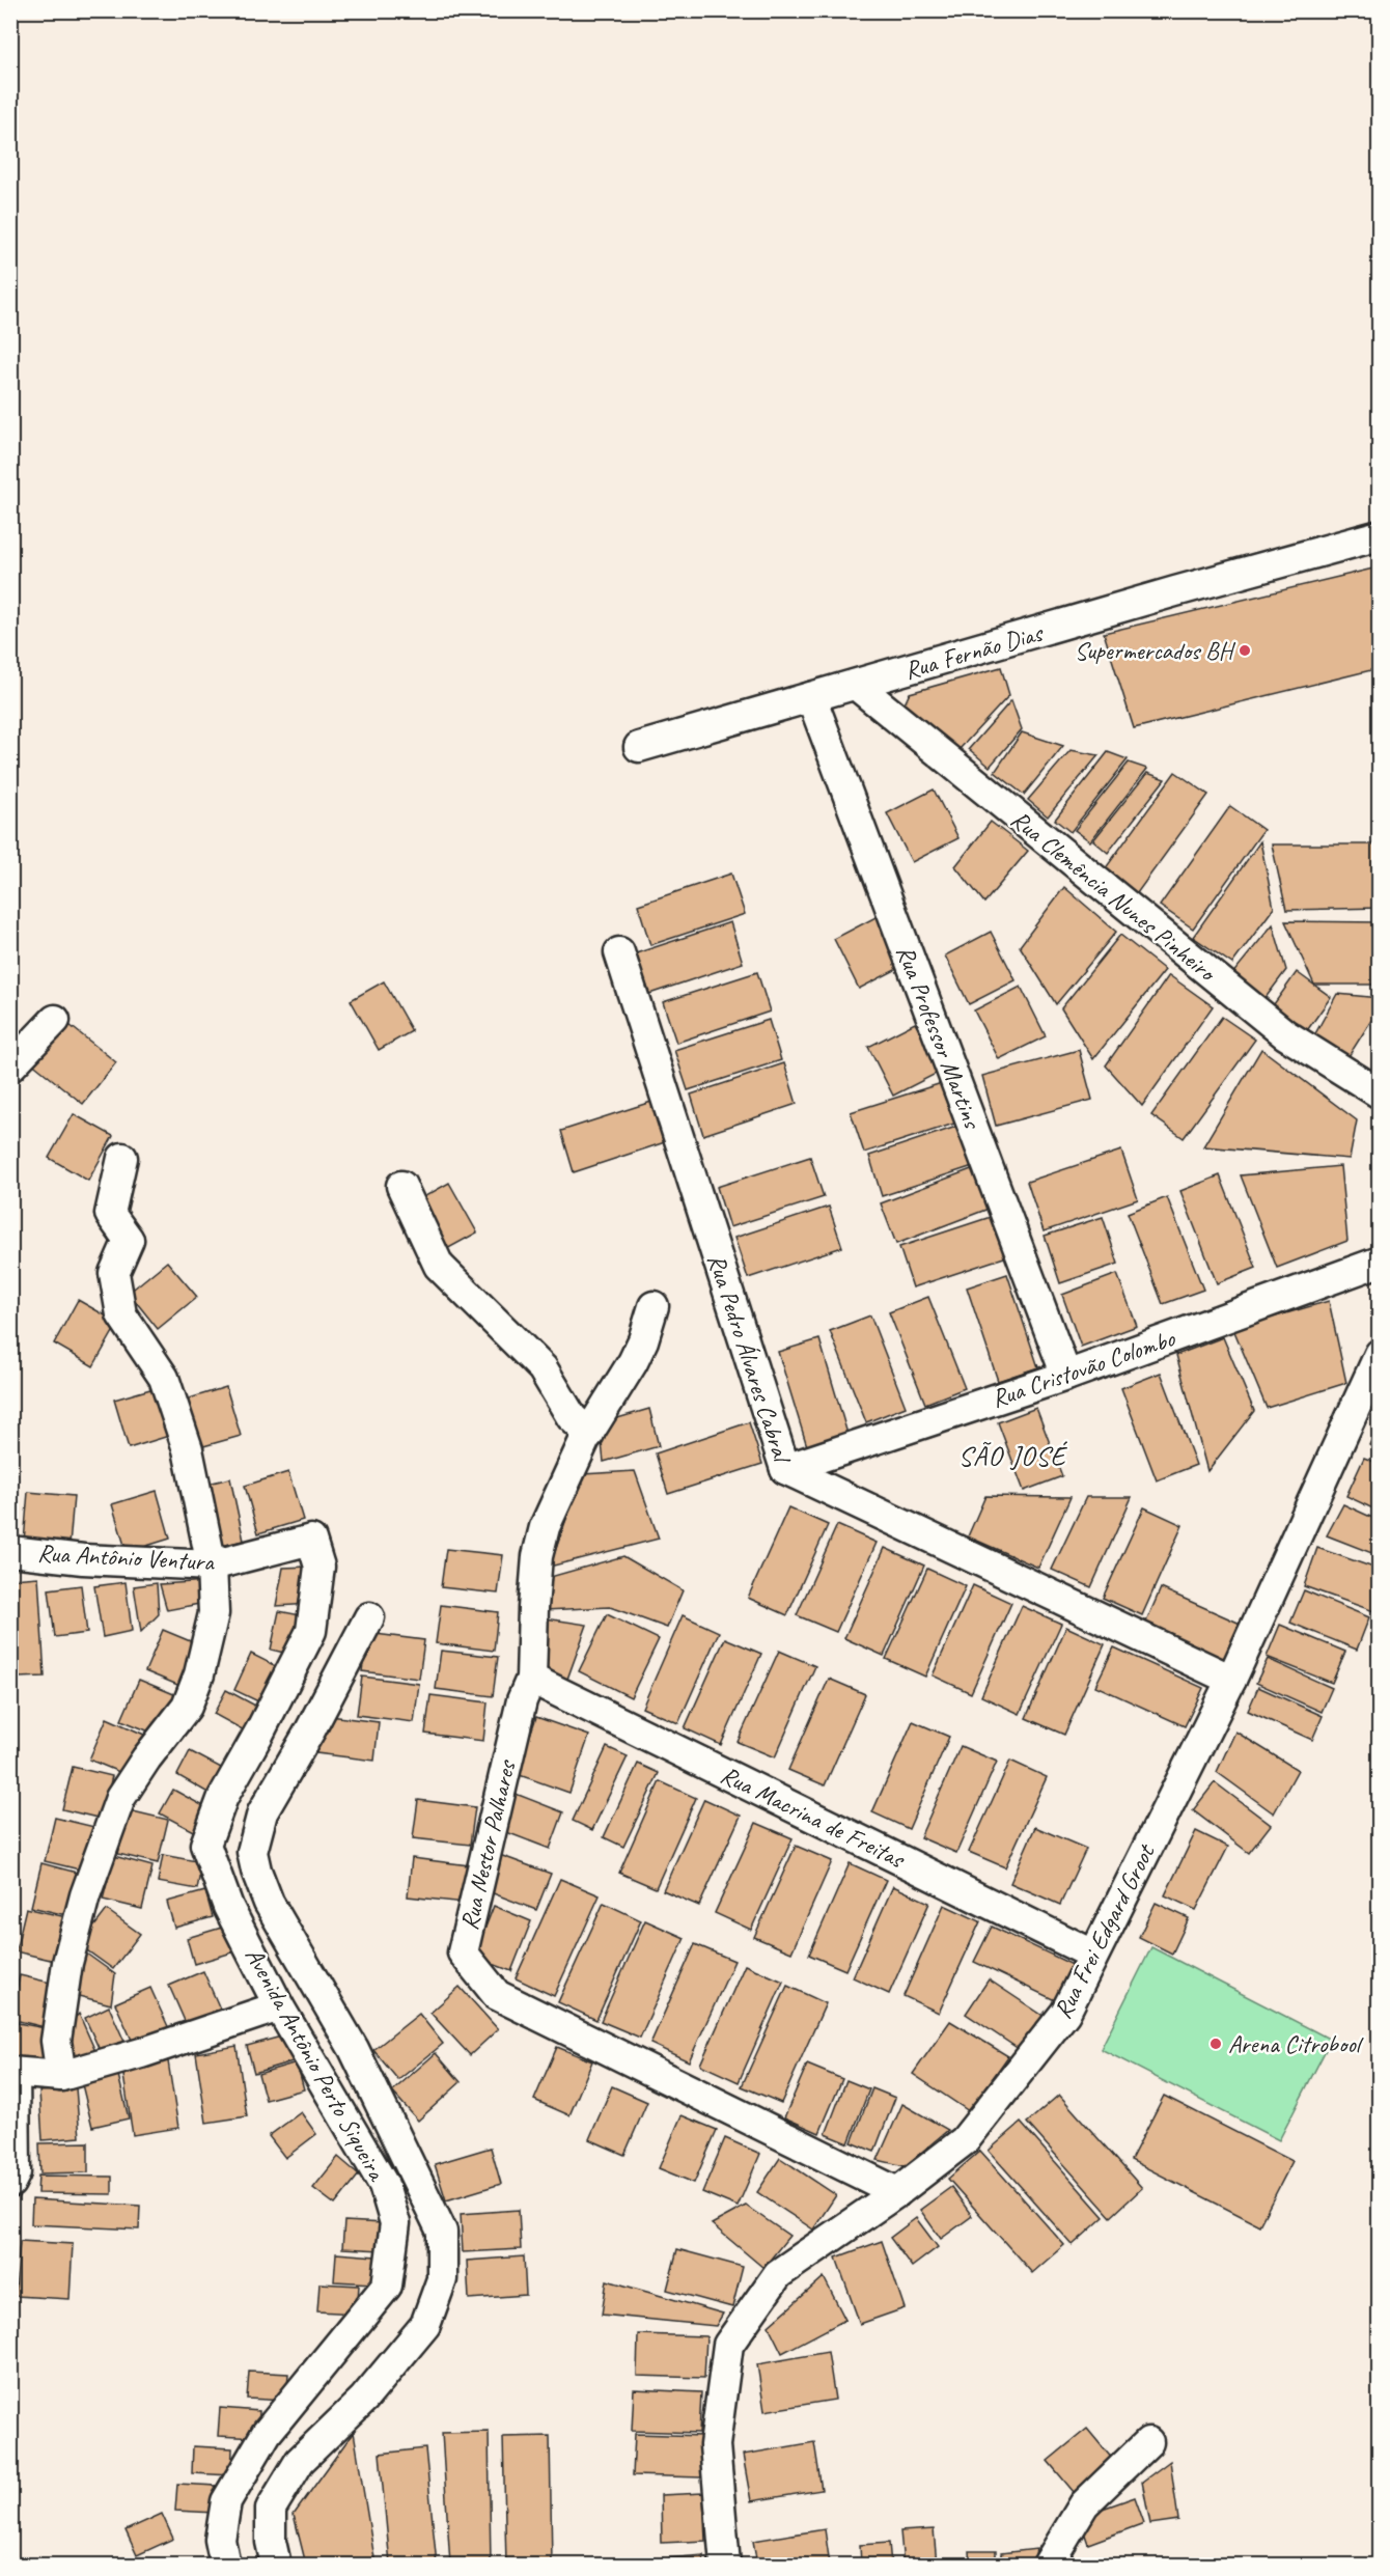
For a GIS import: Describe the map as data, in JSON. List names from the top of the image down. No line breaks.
{"streets":{"street":["Rua Fernão Dias","Rua Clemência Nunes Pinheiro","Rua Professor Martins","Rua Pedro Álvares Cabral","Rua Cristovão Colombo","Rua Antônio Ventura","Rua Macrina de Freitas","Rua Nestor Palhares","Rua Frei Edgard Groot","Avenida Antônio Perto Siqueira"]},"crossings":[["Rua Fernão Dias","Rua Clemência Nunes Pinheiro"],["Rua Fernão Dias","Rua Professor Martins"],["Rua Professor Martins","Rua Cristovão Colombo"],["Rua Pedro Álvares Cabral","Rua Cristovão Colombo"],["Rua Pedro Álvares Cabral","Rua Frei Edgard Groot"],["Rua Antônio Ventura","Avenida Antônio Perto Siqueira"],["Rua Macrina de Freitas","Rua Nestor Palhares"],["Rua Macrina de Freitas","Rua Frei Edgard Groot"],["Rua Nestor Palhares","Rua Frei Edgard Groot"]],"districts":["SÃO JOSÉ"],"places":["Supermercados BH","Arena Citrobool"]}
